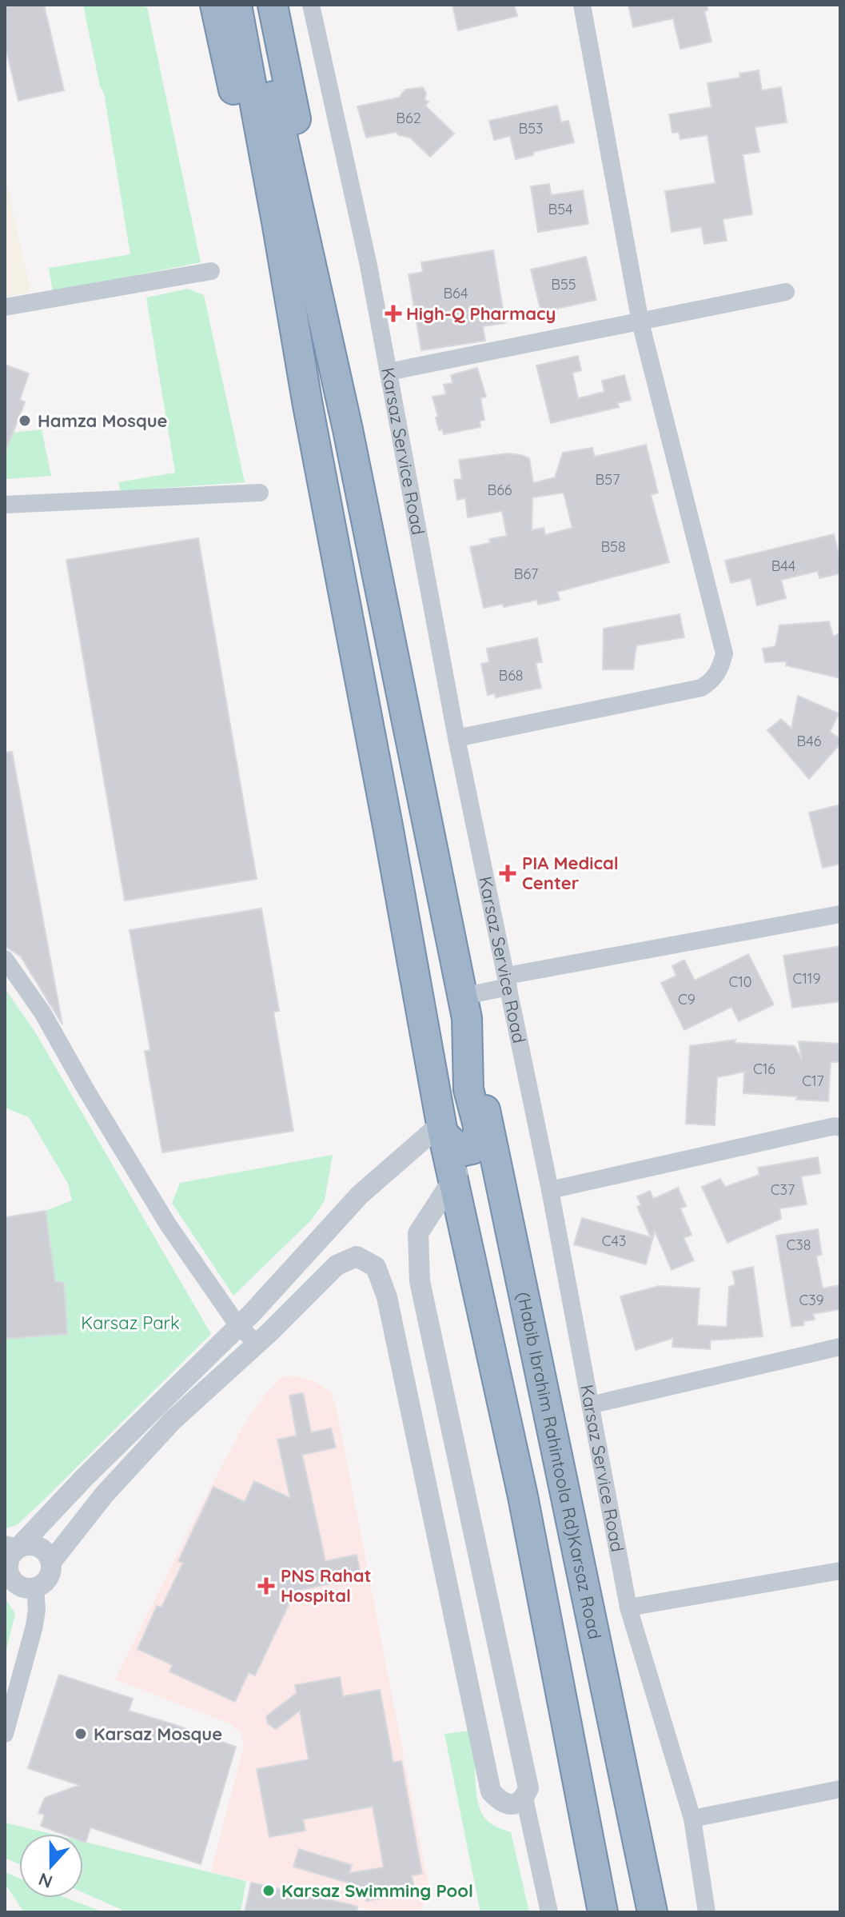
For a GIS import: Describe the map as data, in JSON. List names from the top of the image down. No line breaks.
{"streets":{"highway":["(Habib Ibrahim Rahintoola Rd)Karsaz Road"],"street":["Karsaz Service Road"]},"parks":["Karsaz Park"],"places":{"health":["High-Q Pharmacy","PIA Medical Center","PNS Rahat Hospital"],"other":["Hamza Mosque","Karsaz Mosque","Karsaz Swimming Pool"]},"house_numbers":["B62","B53","B54","B55","B64","B57","B66","B58","B44","B67","B68","B46","C119","C10","C9","C16","C17","C37","C43","C38","C39"],"north":"bottom"}
